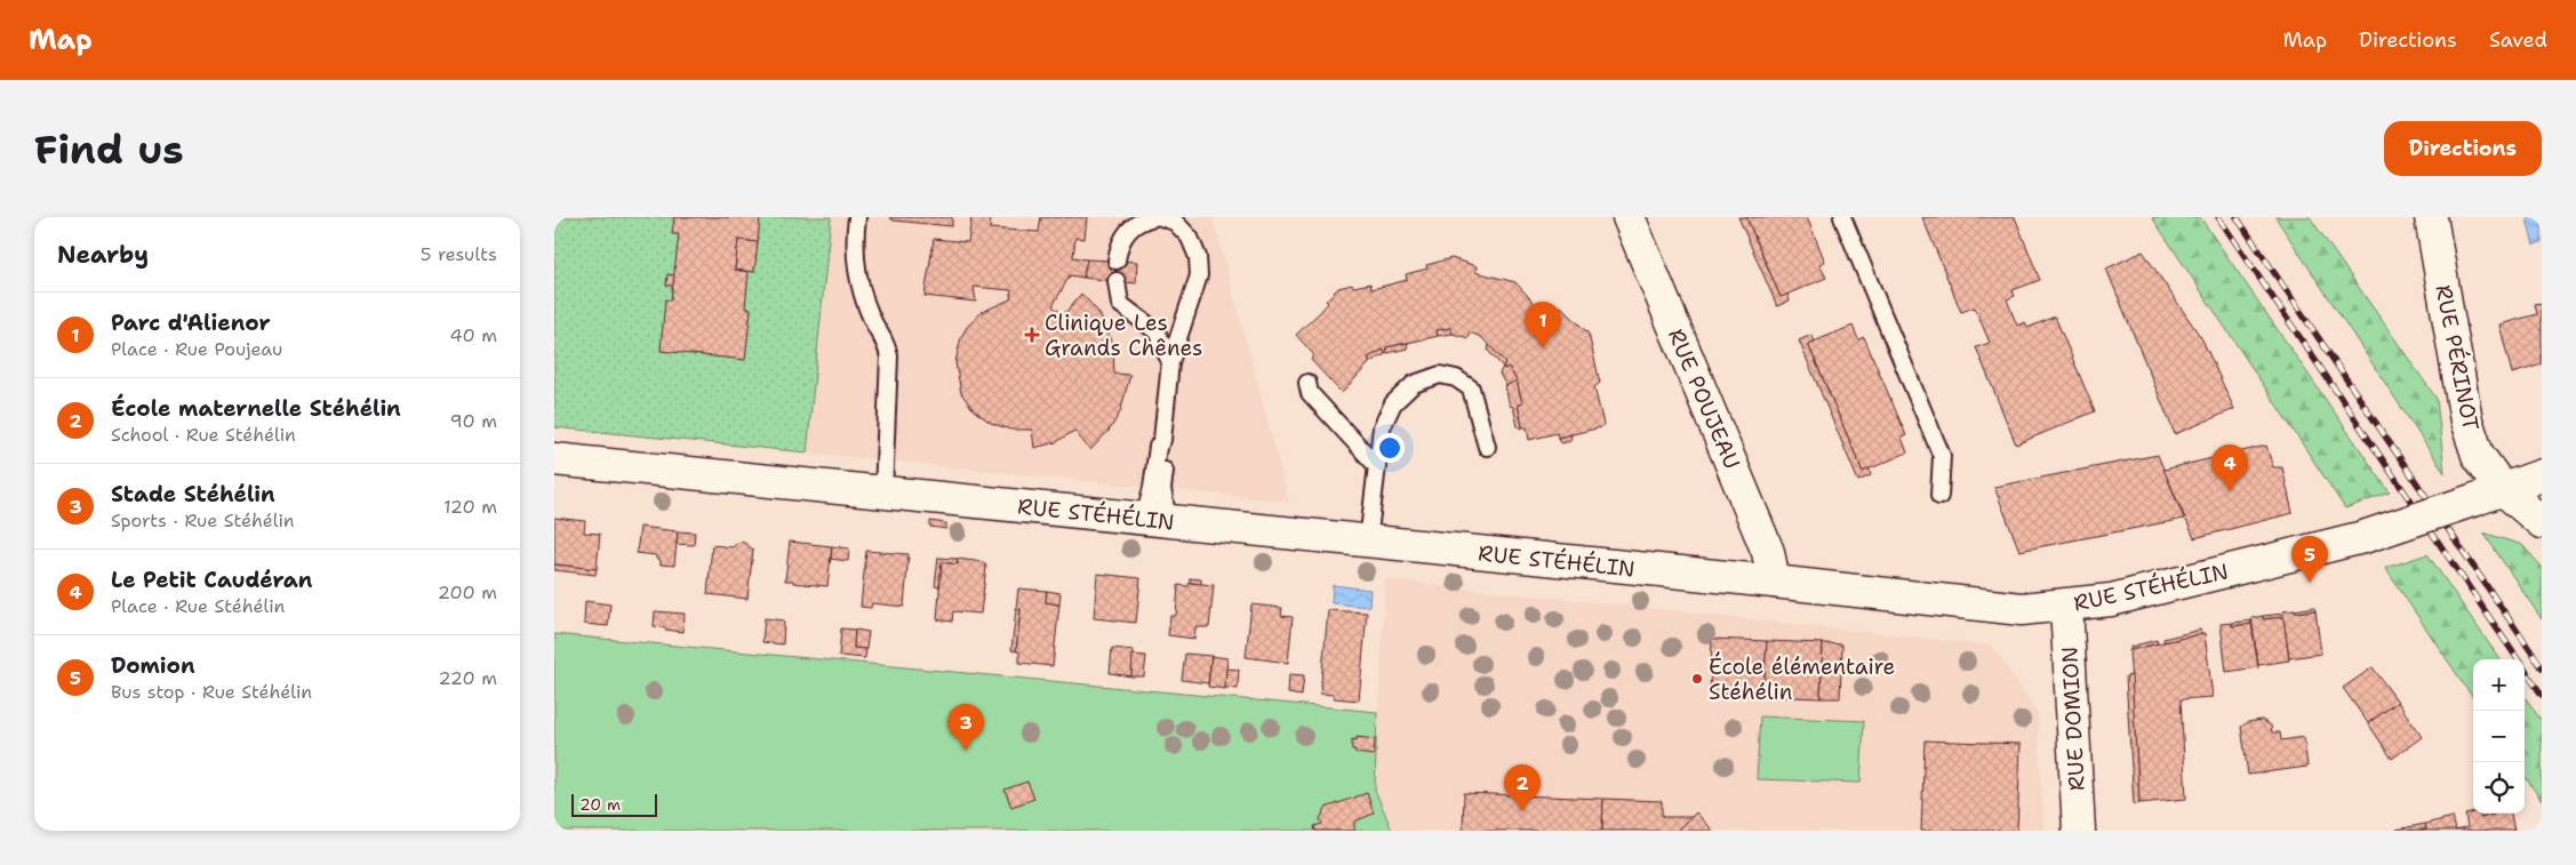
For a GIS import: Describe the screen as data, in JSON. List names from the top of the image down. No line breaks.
{"streets":{"street":["RUE PÉRINOT","RUE POUJEAU","RUE STÉHÉLIN","RUE DOMION"]},"crossings":[["RUE PÉRINOT","RUE STÉHÉLIN"],["RUE POUJEAU","RUE STÉHÉLIN"],["RUE STÉHÉLIN","RUE DOMION"]],"places":{"health":["Clinique Les Grands Chênes"],"other":["École élémentaire Stéhélin"]},"scale_bar":"20 m","page":{"header":"Map","nav":["Map","Directions","Saved"],"buttons":"Directions","title":"Find us","heading":["Nearby","5 results"],"list":[{"mark":"1","name":"Parc d'Alienor","note":"Place · Rue Poujeau","value":"40 m"},{"mark":"2","name":"École maternelle Stéhélin","note":"School · Rue Stéhélin","value":"90 m"},{"mark":"3","name":"Stade Stéhélin","note":"Sports · Rue Stéhélin","value":"120 m"},{"mark":"4","name":"Le Petit Caudéran","note":"Place · Rue Stéhélin","value":"200 m"},{"mark":"5","name":"Domion","note":"Bus stop · Rue Stéhélin","value":"220 m"}],"pins":["1","4","5","3","2"],"map_buttons":["+","−"],"scale":"20 m"}}
